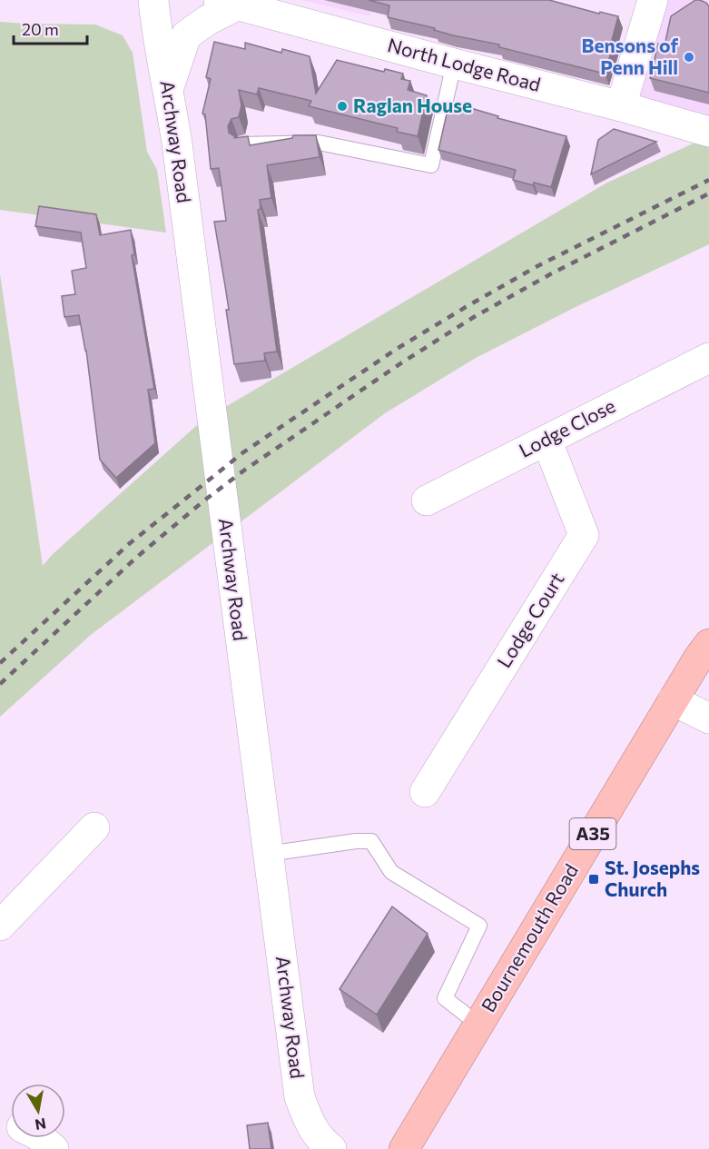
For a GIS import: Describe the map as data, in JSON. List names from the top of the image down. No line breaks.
{"streets":{"highway":["A35","Bournemouth Road"],"street":["North Lodge Road","Archway Road","Lodge Close","Lodge Court"]},"crossings":[["Lodge Close","Lodge Court"]],"places":{"other":["Bensons of Penn Hill","Raglan House"],"transit":["St. Josephs Church"]},"scale_bar":"20 m","north":"bottom"}
